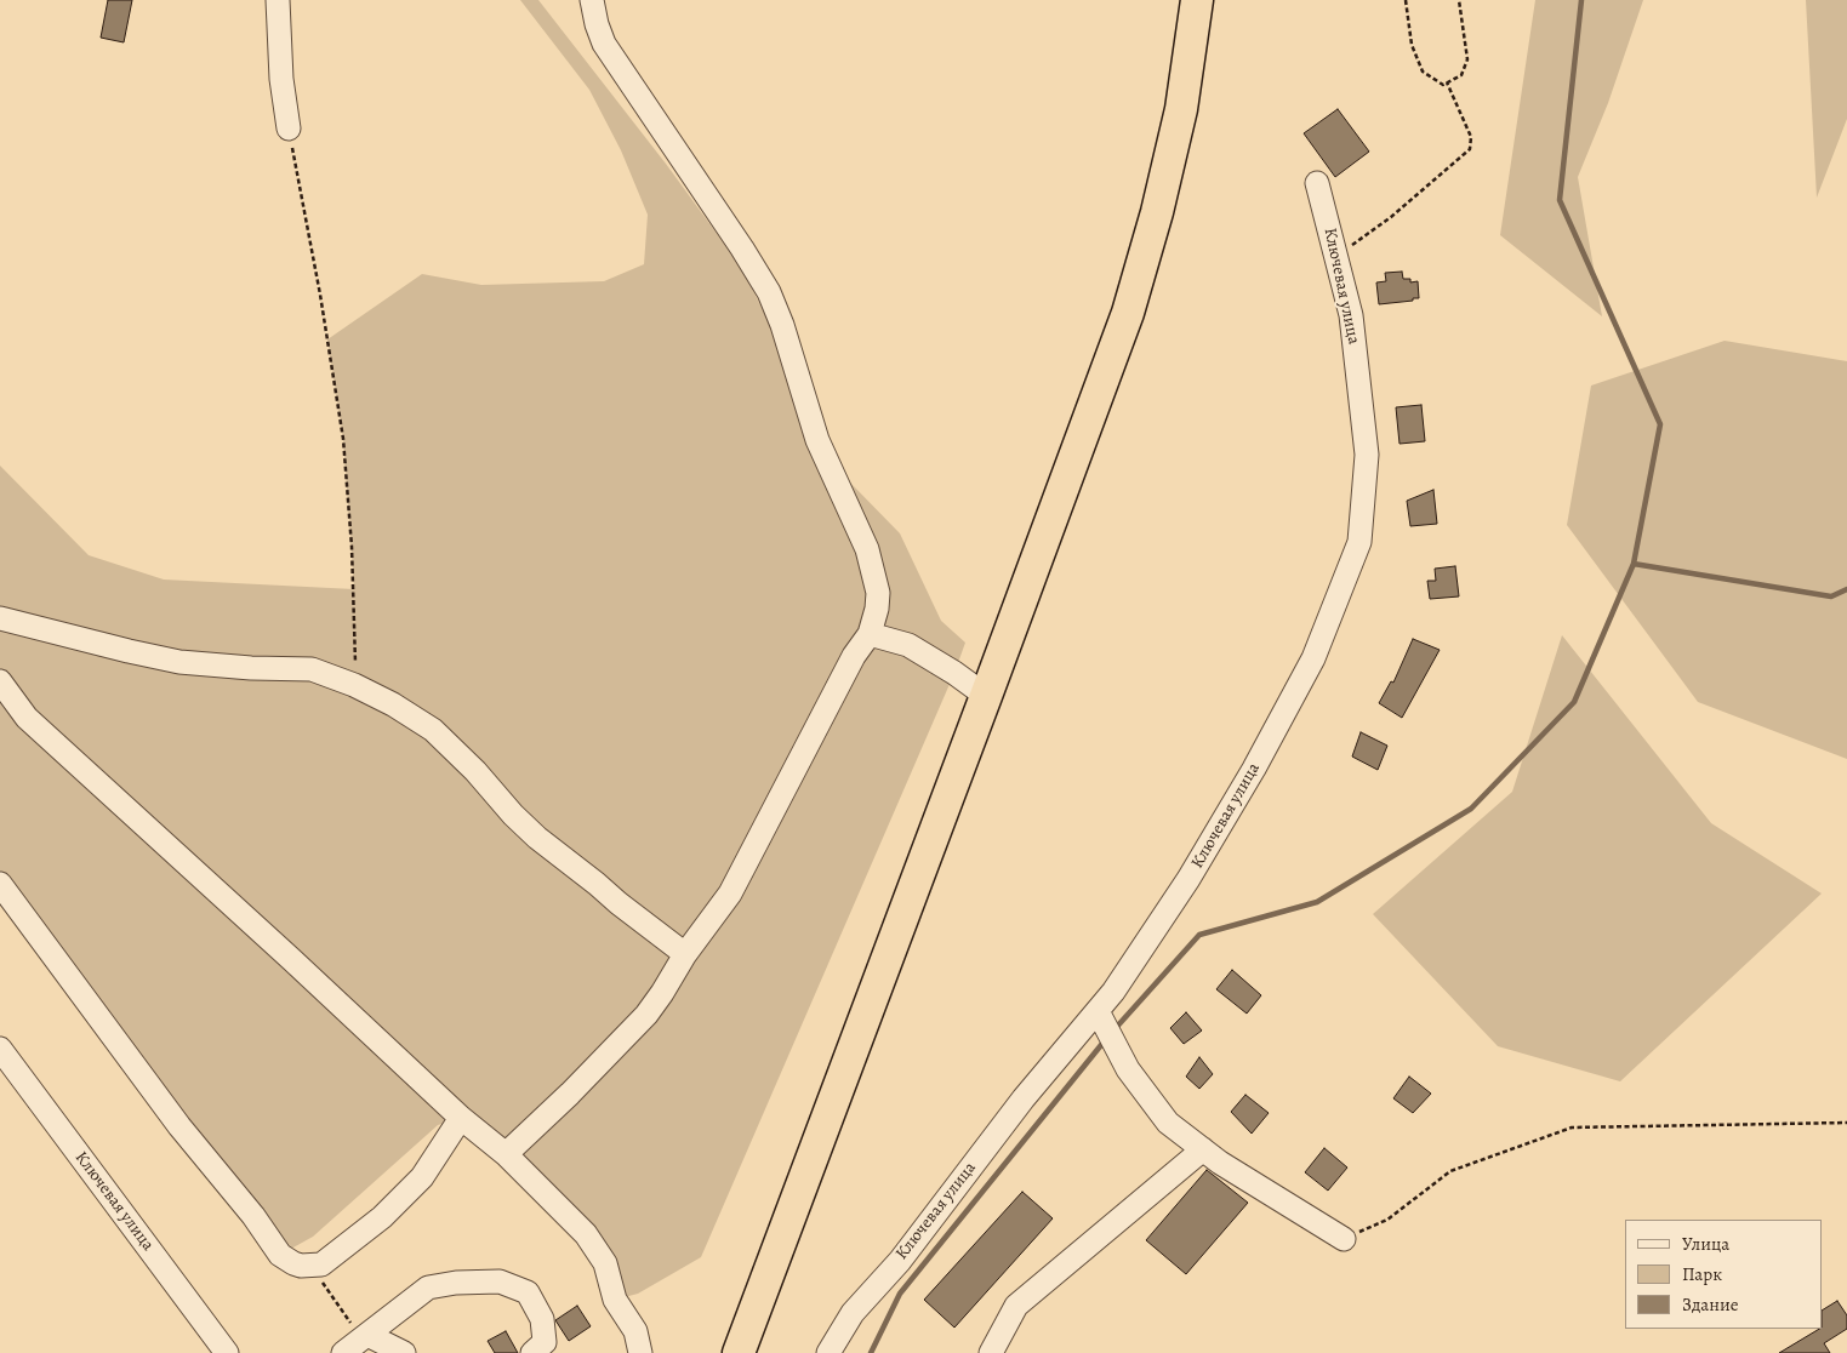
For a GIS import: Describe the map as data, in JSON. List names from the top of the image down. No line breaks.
{"streets":{"street":["Ключевая улица"]},"legend":["Улица","Парк","Здание"]}
